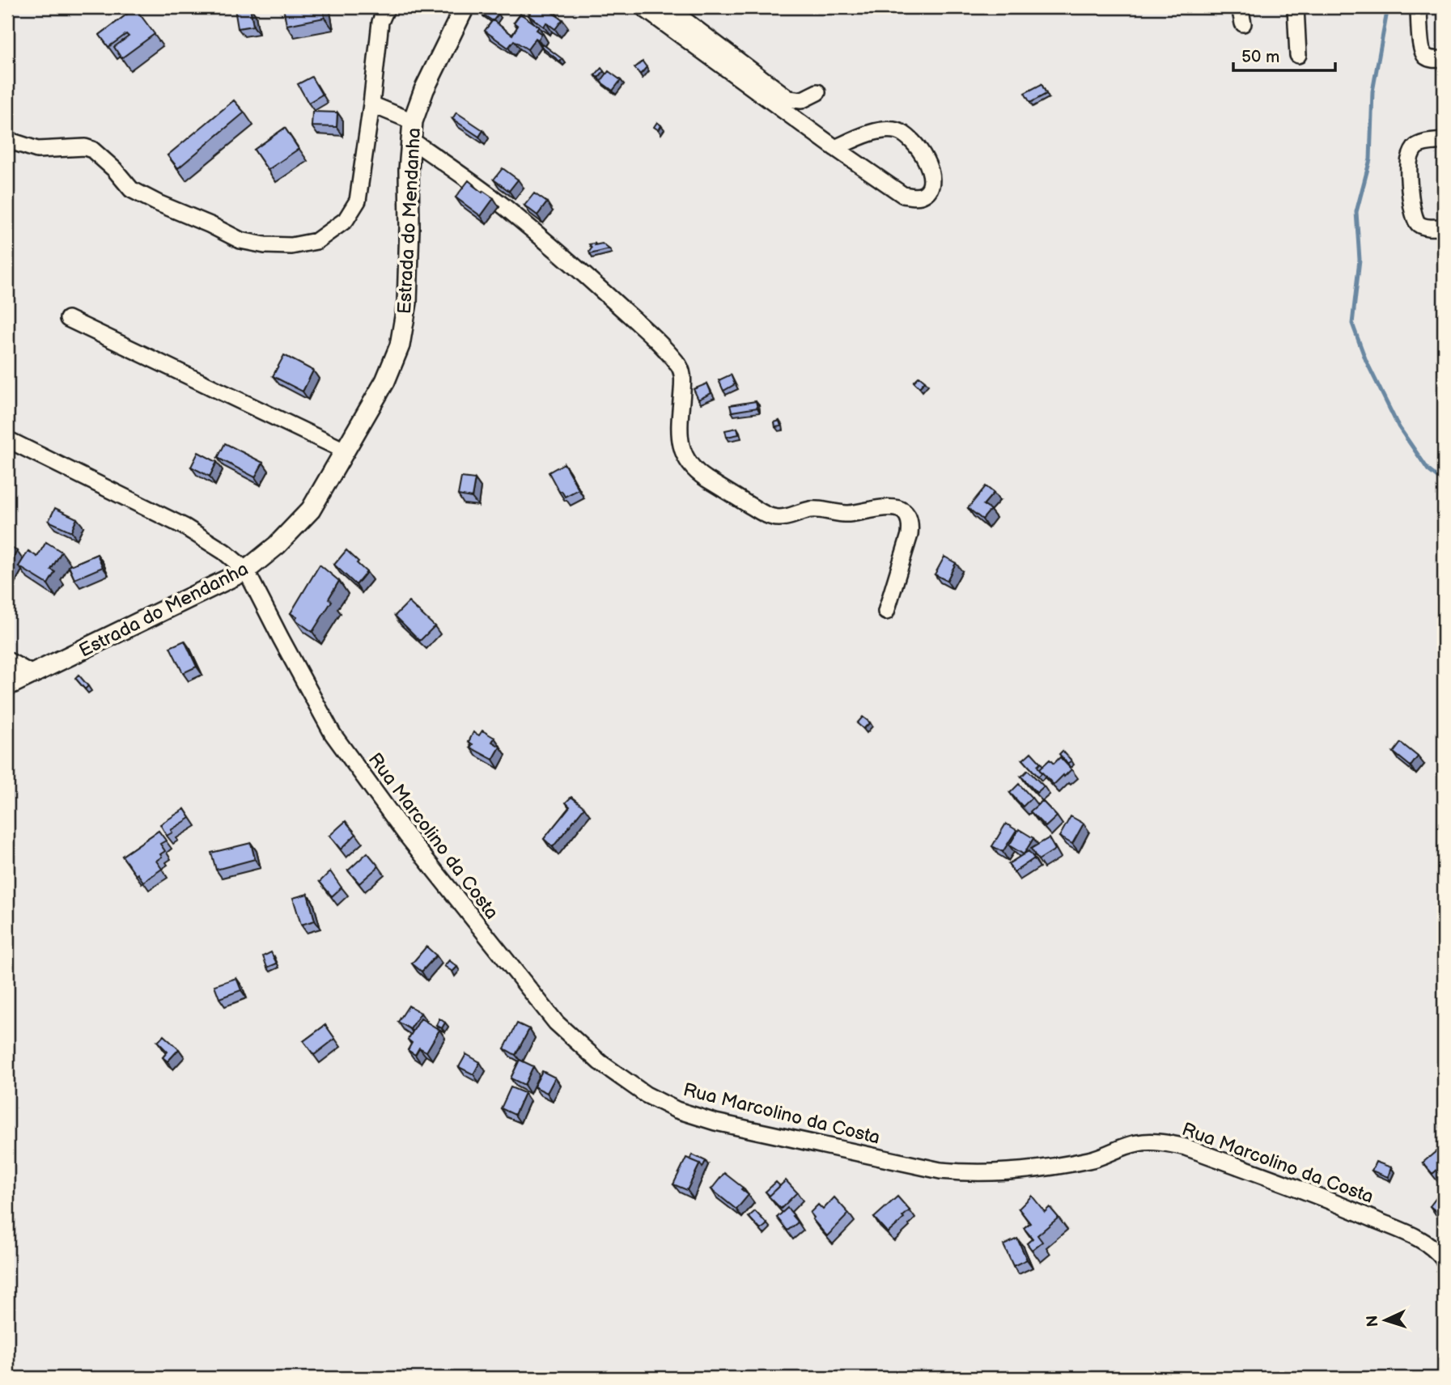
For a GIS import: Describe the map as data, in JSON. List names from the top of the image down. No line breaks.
{"streets":{"main road":["Estrada do Mendanha"],"street":["Rua Marcolino da Costa"]},"crossings":[["Estrada do Mendanha","Rua Marcolino da Costa"]],"scale_bar":"50 m","north":"left"}
